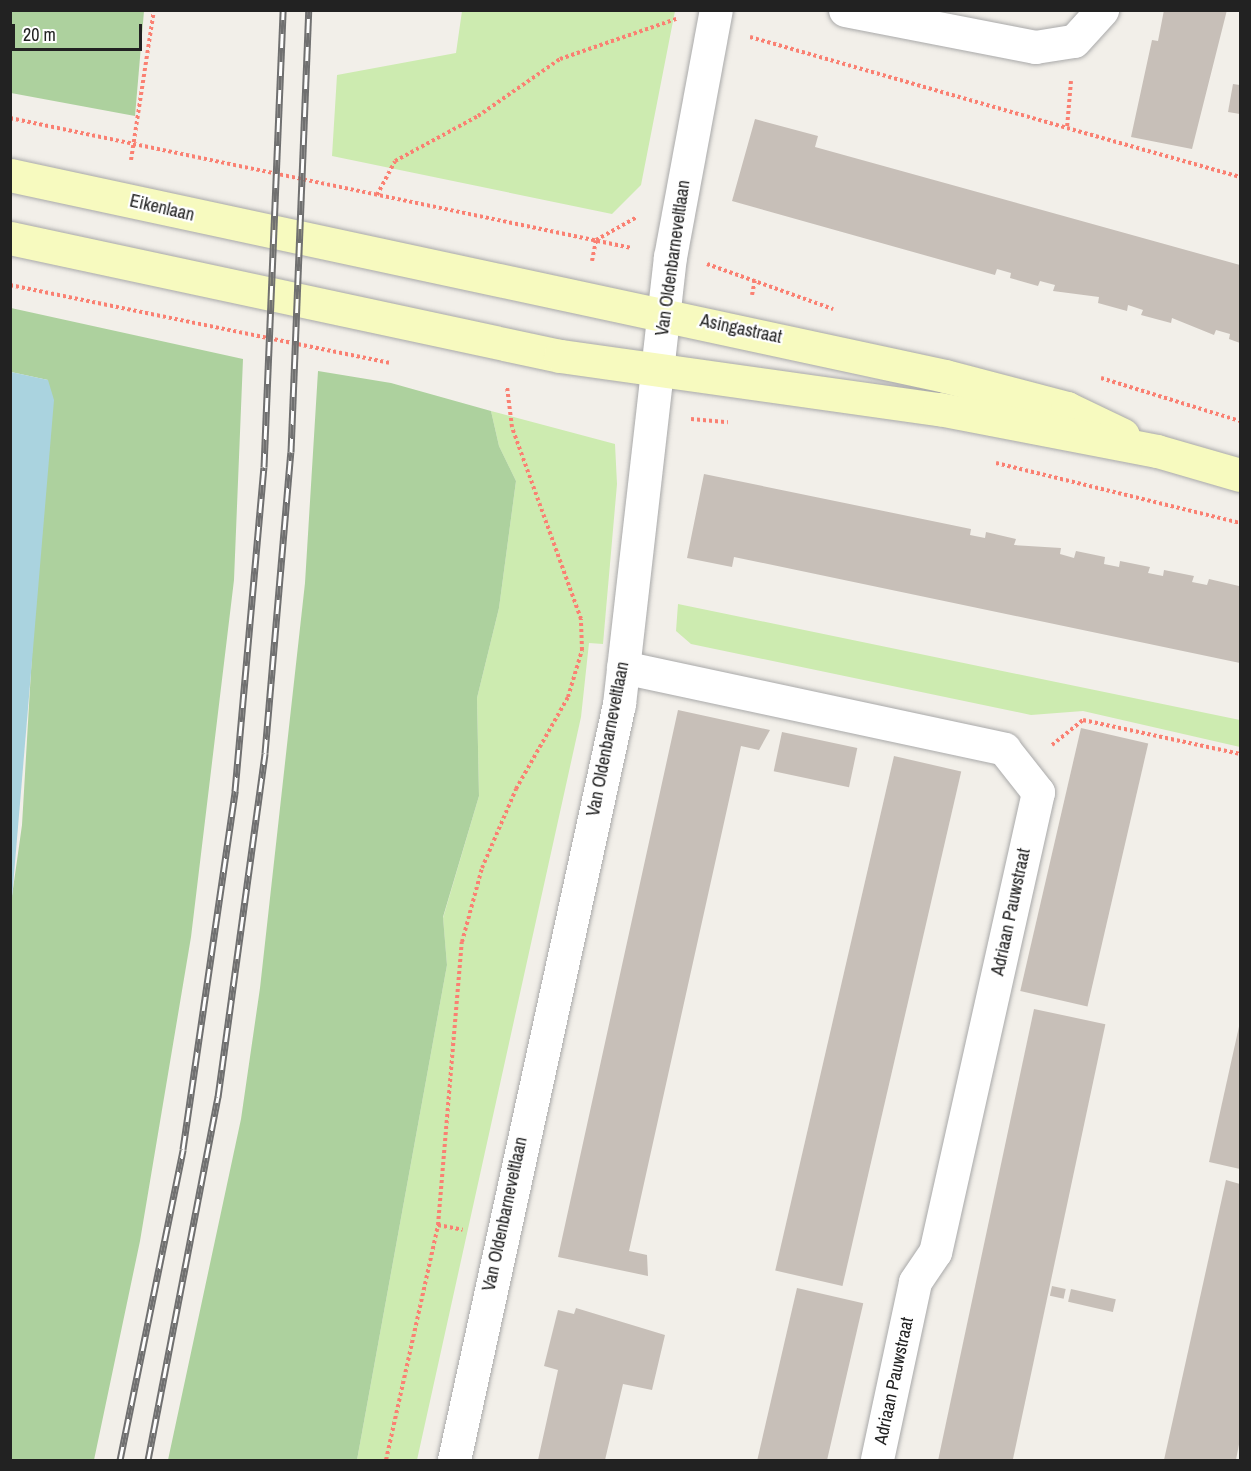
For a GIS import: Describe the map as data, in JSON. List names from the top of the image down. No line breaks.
{"streets":{"main road":["Eikenlaan","Asingastraat"],"street":["Van Oldenbarneveltlaan","Adriaan Pauwstraat"]},"crossings":[["Eikenlaan","Asingastraat"],["Van Oldenbarneveltlaan","Asingastraat"],["Van Oldenbarneveltlaan","Adriaan Pauwstraat"]],"scale_bar":"20 m"}
